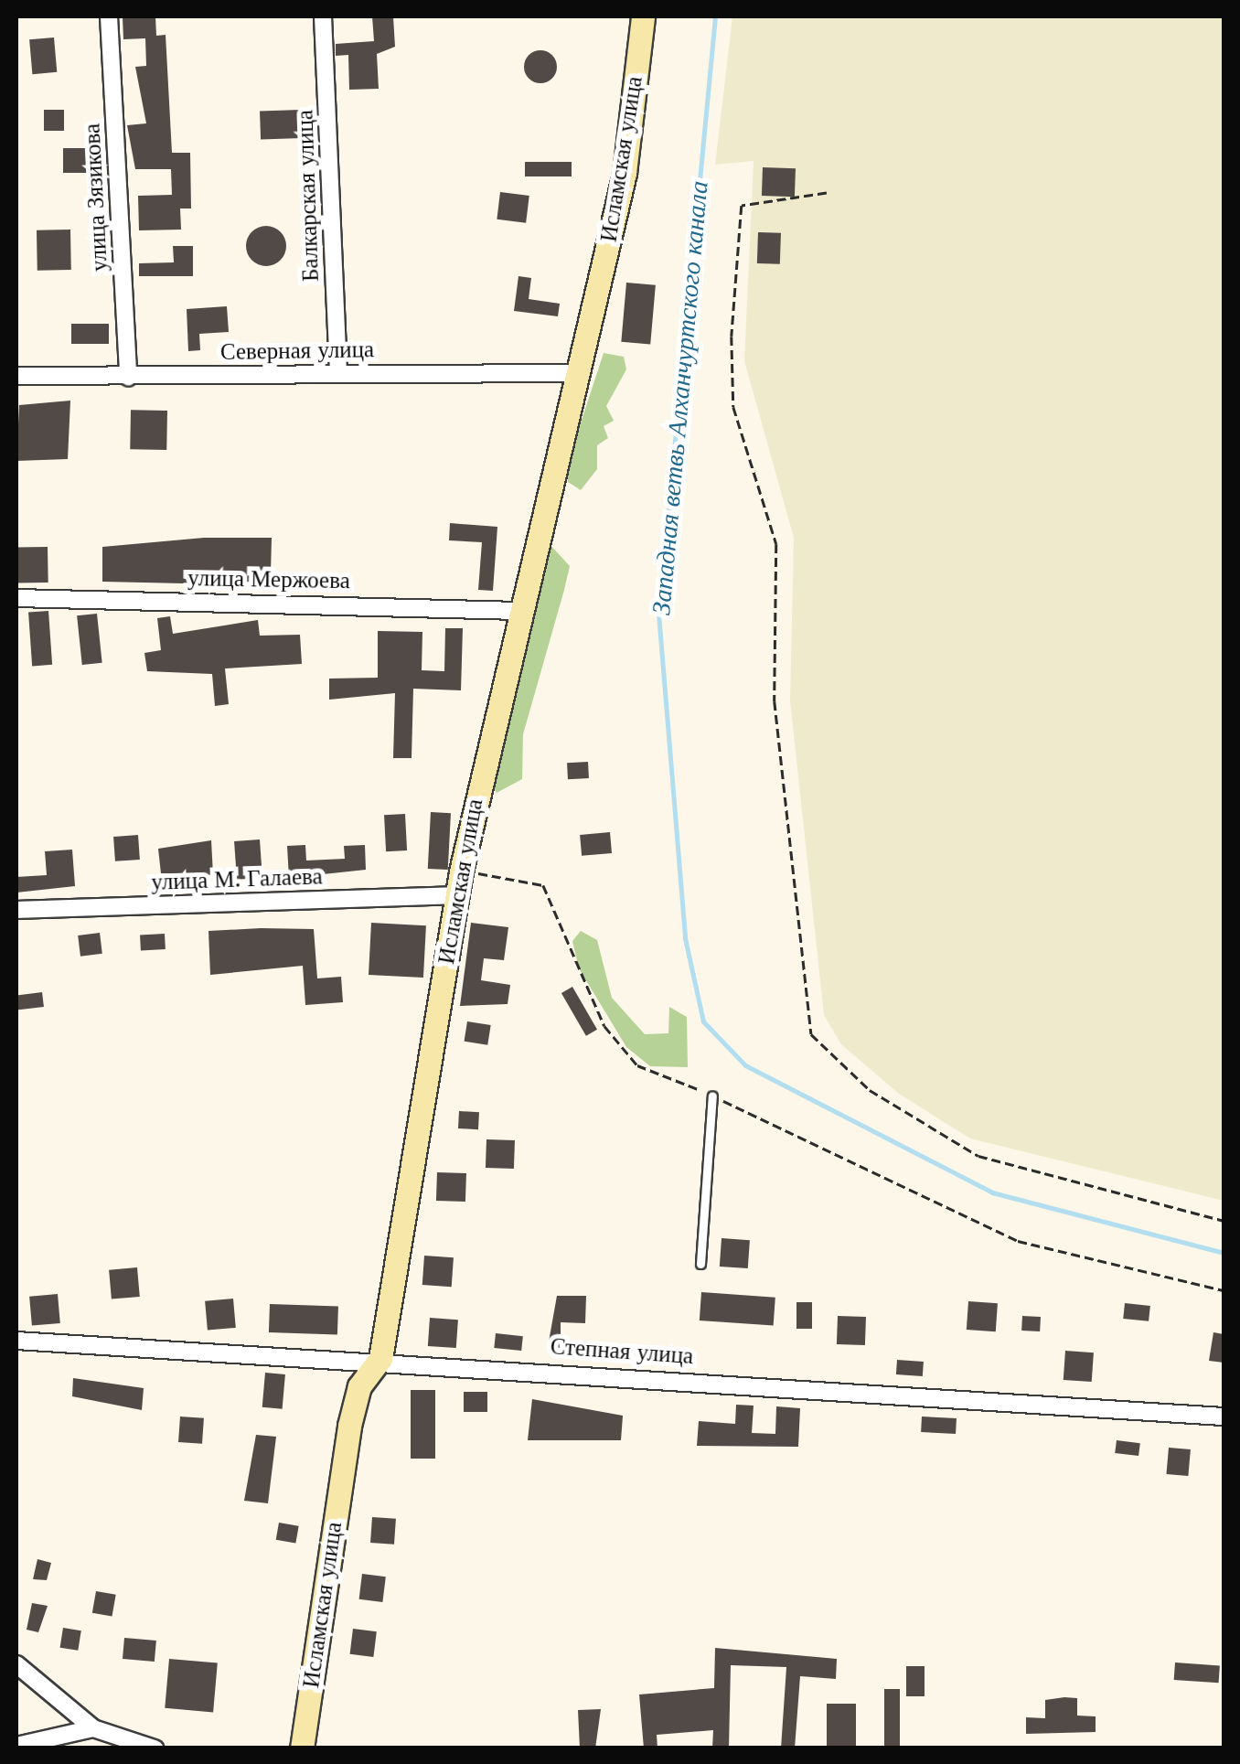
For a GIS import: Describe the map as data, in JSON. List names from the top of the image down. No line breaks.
{"streets":{"street":["Исламская улица","Балкарская улица","улица Зязикова","Северная улица","улица Мержоева","улица М. Галаева","Степная улица"]},"crossings":[["Исламская улица","Северная улица"],["Исламская улица","улица Мержоева"],["Исламская улица","улица М. Галаева"],["Исламская улица","Степная улица"],["Балкарская улица","Северная улица"],["улица Зязикова","Северная улица"]],"water":["Западная ветвь Алханчуртского канала"]}
